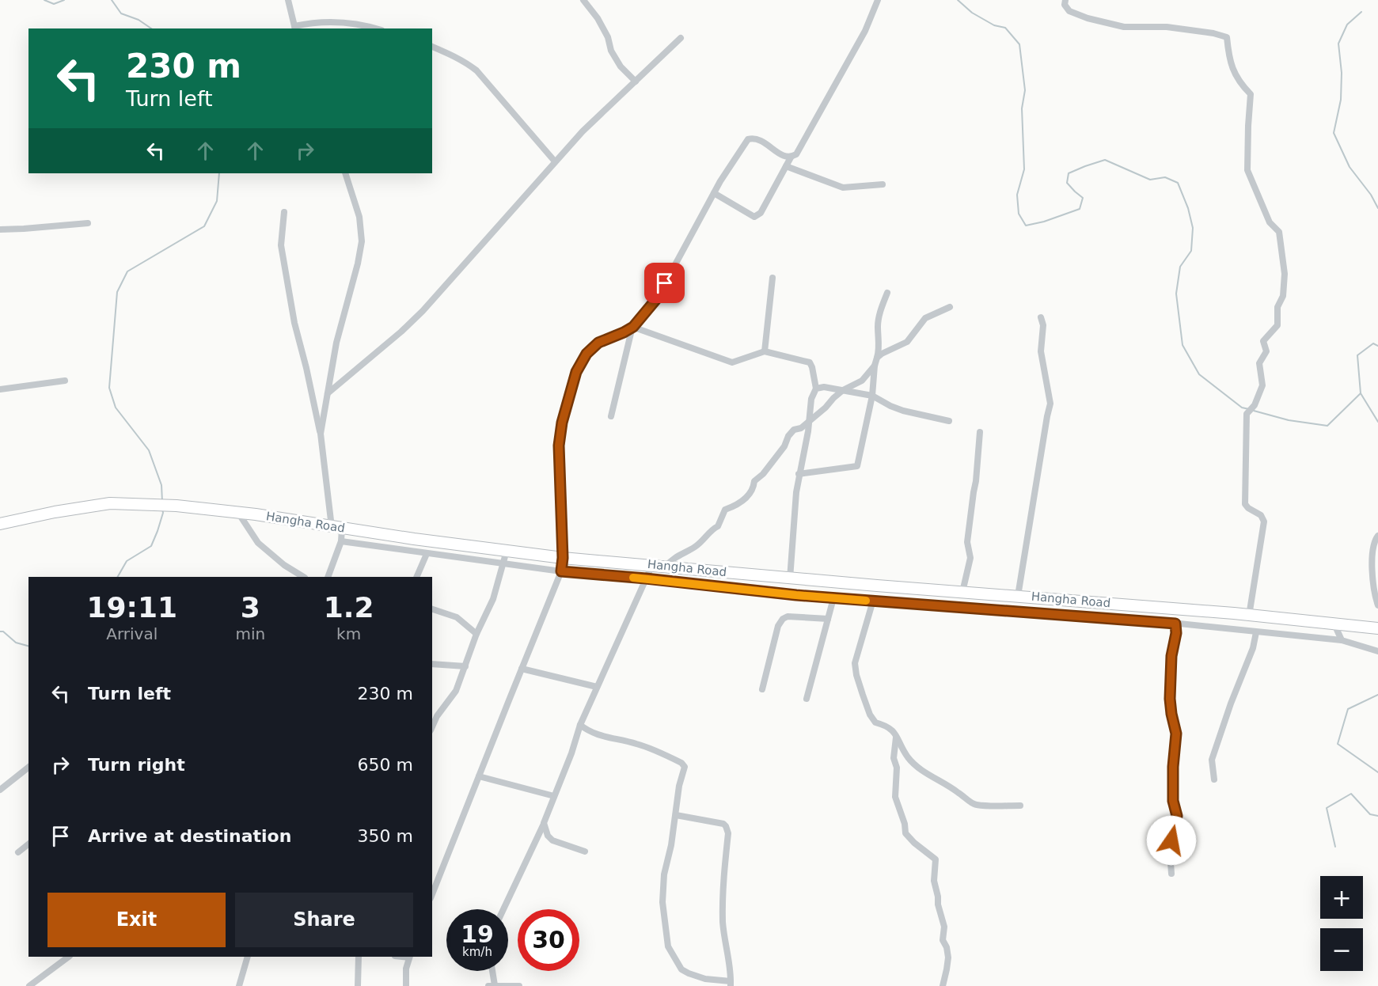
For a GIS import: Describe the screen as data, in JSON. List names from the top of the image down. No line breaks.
{"streets":{"highway":["Hangha Road"]},"page":{"turn":["230 m","Turn left"],"eta":["19:11","Arrival","3","min","1.2","km"],"list":[{"name":"Turn left","value":"230 m"},{"name":"Turn right","value":"650 m"},{"name":"Arrive at destination","value":"350 m"}],"map_buttons":["+","−"],"buttons":["Exit","Share"],"speed":"19 km/h","limit":"30"}}
